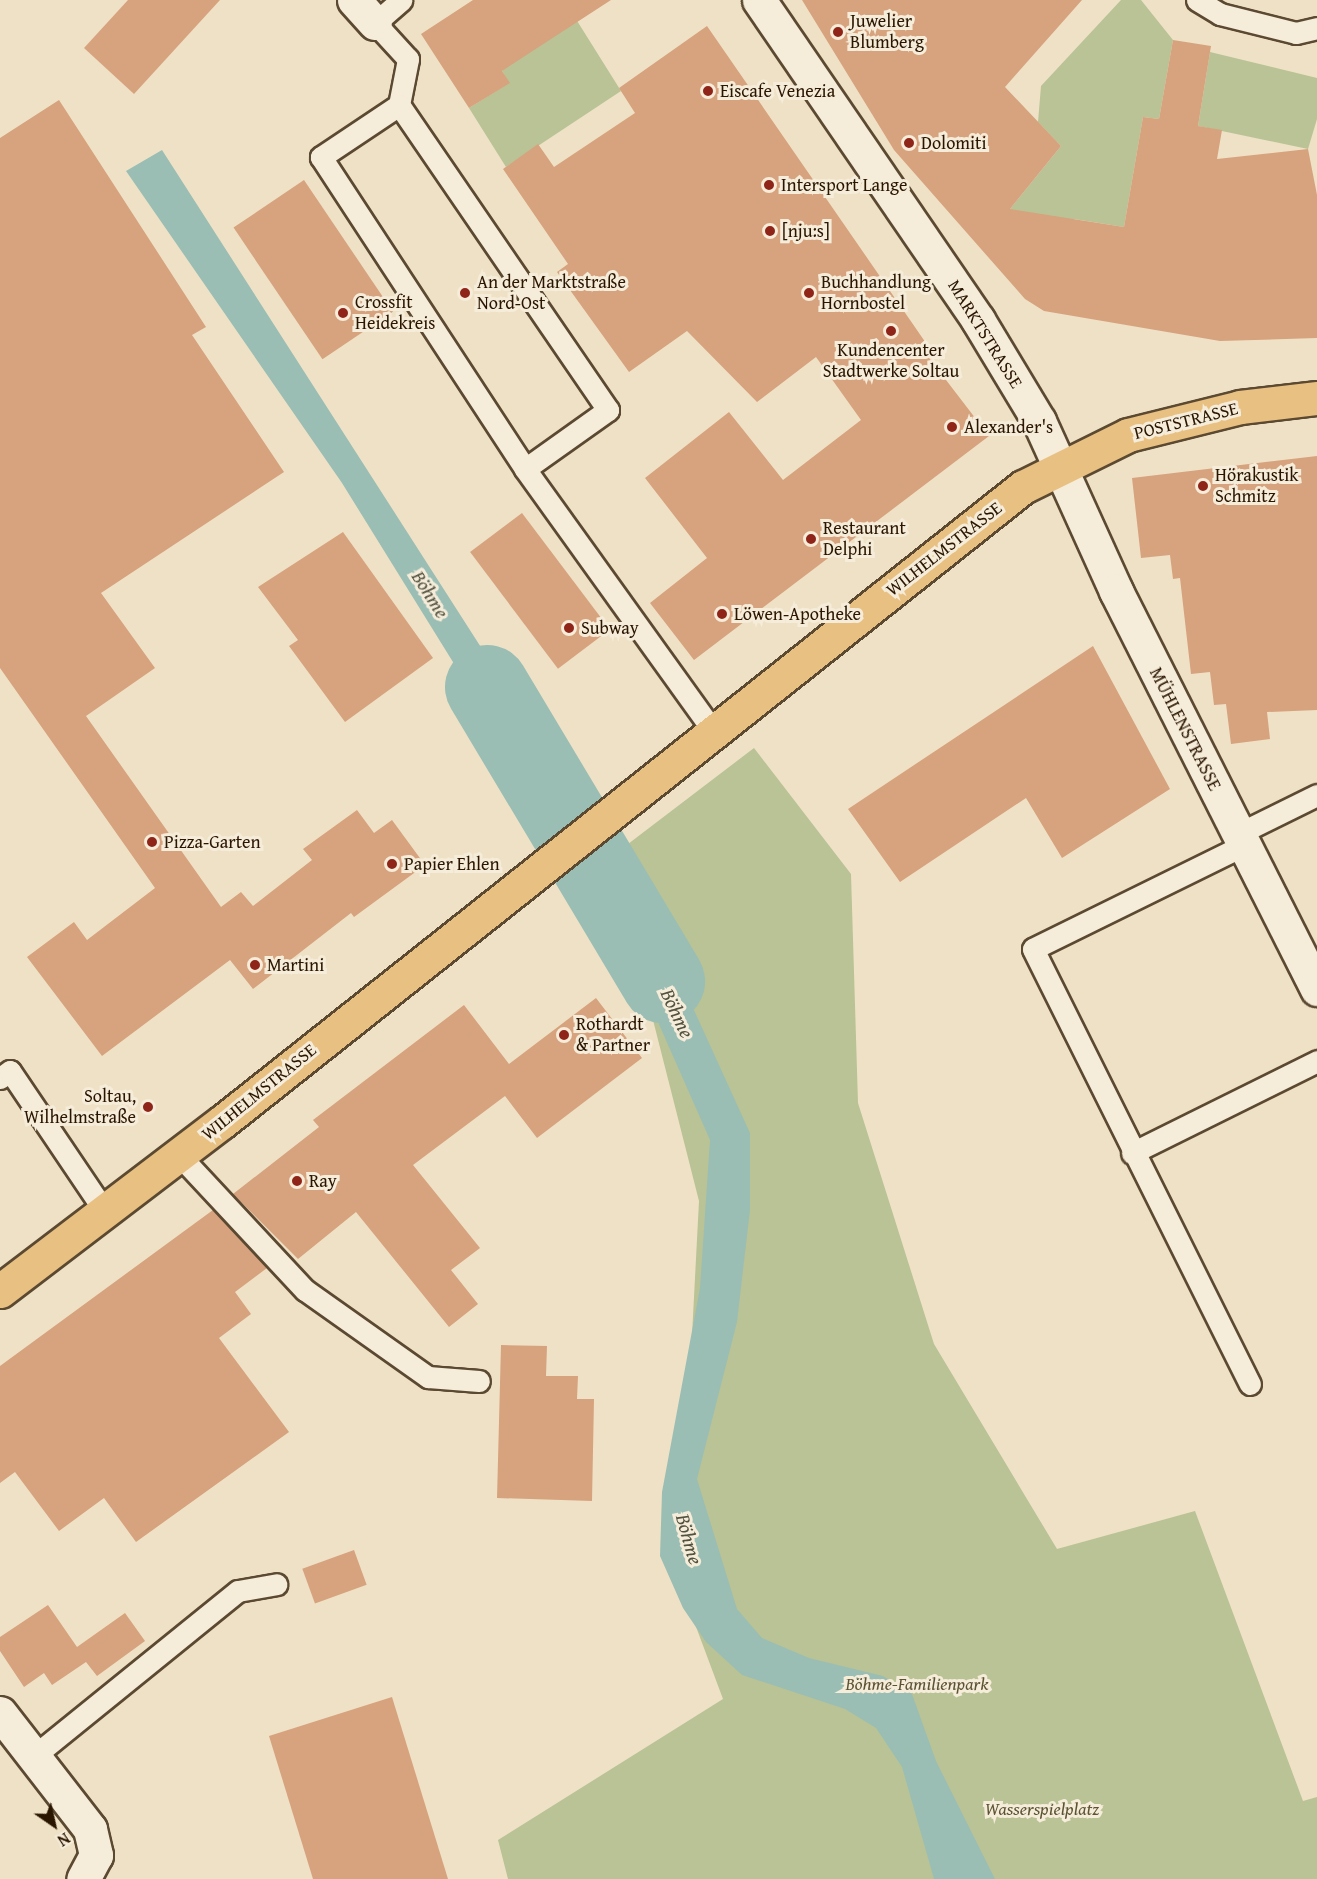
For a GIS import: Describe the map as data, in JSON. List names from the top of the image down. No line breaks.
{"streets":{"main road":["POSTSTRASSE","WILHELMSTRASSE"],"street":["MARKTSTRASSE","MÜHLENSTRASSE"]},"crossings":[["MARKTSTRASSE","POSTSTRASSE"],["MARKTSTRASSE","WILHELMSTRASSE"],["MARKTSTRASSE","MÜHLENSTRASSE"],["POSTSTRASSE","WILHELMSTRASSE"],["POSTSTRASSE","MÜHLENSTRASSE"],["WILHELMSTRASSE","MÜHLENSTRASSE"]],"water":["Böhme"],"parks":["Böhme-Familienpark","Wasserspielplatz"],"places":["Juwelier Blumberg","Eiscafe Venezia","Dolomiti","Intersport Lange","[nju:s]","An der Marktstraße Nord-Ost","Buchhandlung Hornbostel","Crossfit Heidekreis","Kundencenter Stadtwerke Soltau","Alexander's","Hörakustik Schmitz","Restaurant Delphi","Löwen-Apotheke","Subway","Pizza-Garten","Papier Ehlen","Martini","Rothardt & Partner","Soltau, Wilhelmstraße","Ray"],"north":"bottom right"}
